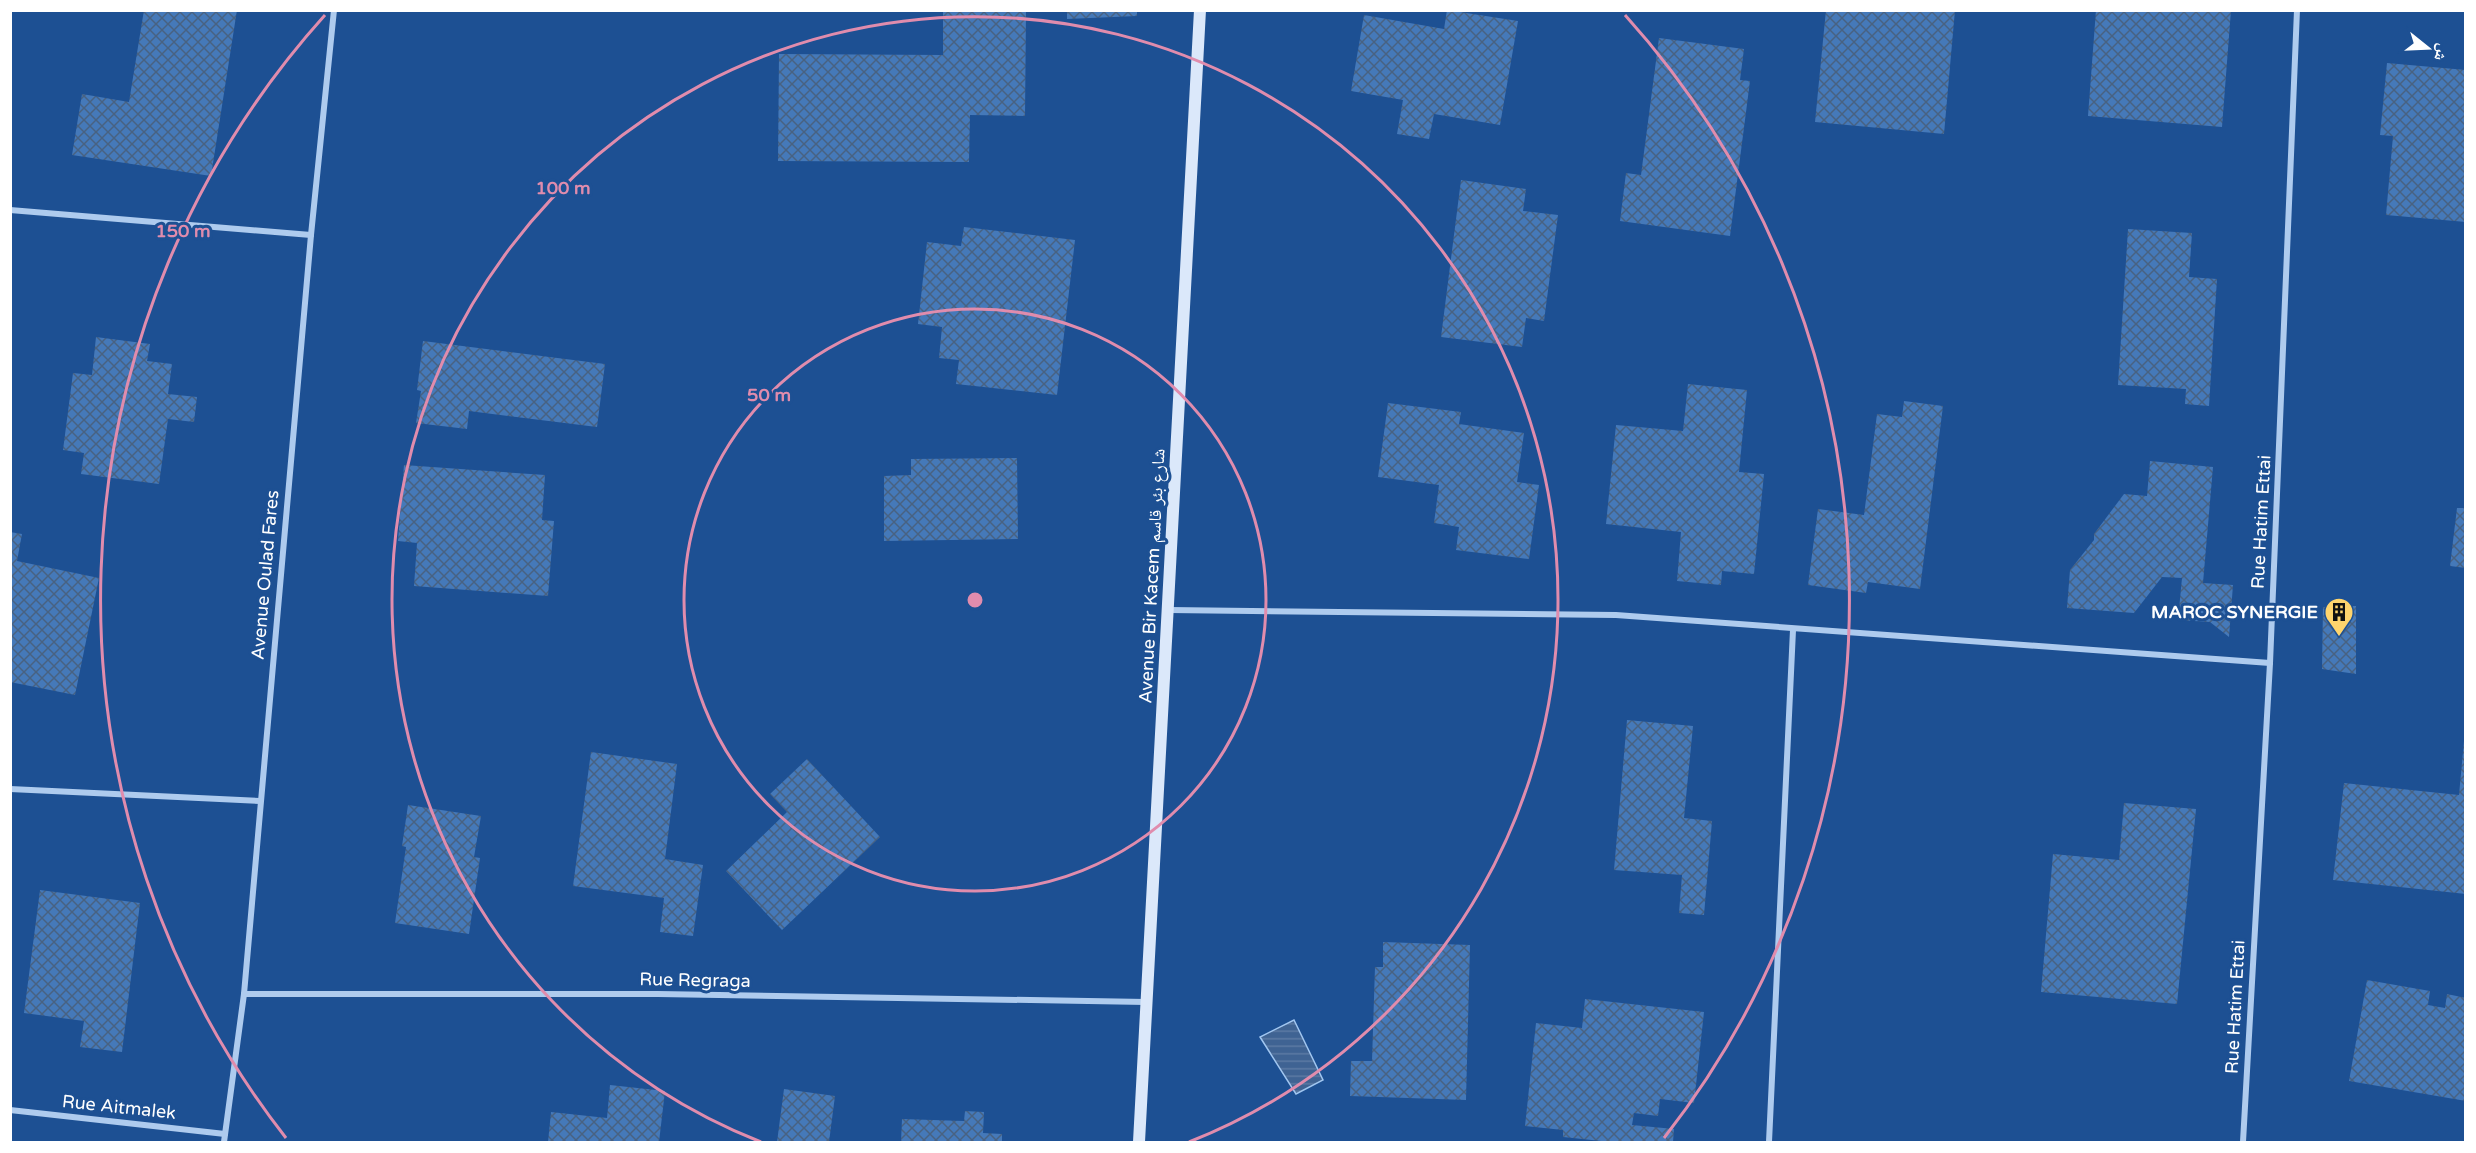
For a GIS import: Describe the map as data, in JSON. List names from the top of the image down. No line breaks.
{"streets":{"street":["Rue Hatim Ettai","Avenue Oulad Fares","Avenue Bir Kacem شارع بئر قاسم","Rue Regraga","Rue Aitmalek"]},"crossings":[["Avenue Oulad Fares","Rue Regraga"],["Avenue Oulad Fares","Rue Aitmalek"],["Avenue Bir Kacem شارع بئر قاسم","Rue Regraga"]],"places":{"building":["MAROC SYNERGIE"]},"north":"right","rings":["100 m","150 m","50 m"]}
